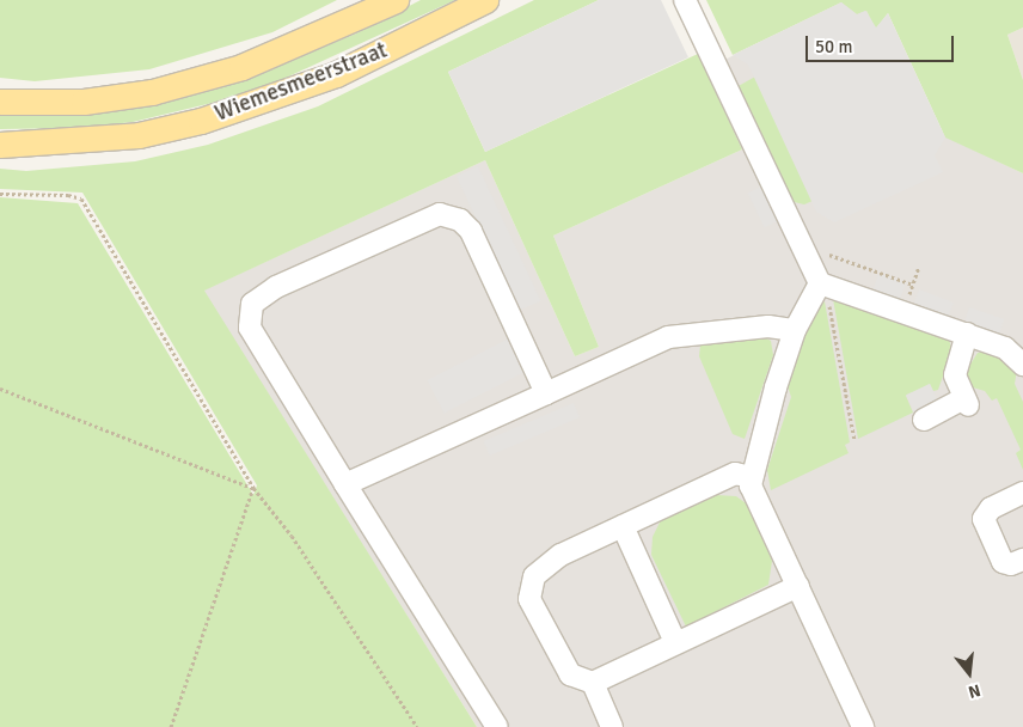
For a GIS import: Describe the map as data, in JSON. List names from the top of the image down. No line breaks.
{"streets":{"main road":["Wiemesmeerstraat"]},"scale_bar":"50 m","north":"bottom"}
